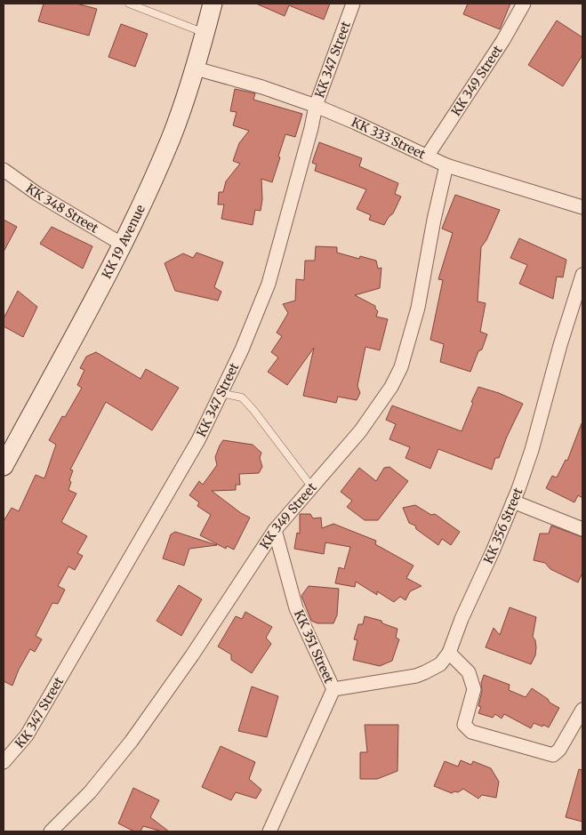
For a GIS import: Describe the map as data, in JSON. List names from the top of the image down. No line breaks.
{"streets":{"street":["KK 347 Street","KK 349 Street","KK 333 Street","KK 348 Street","KK 19 Avenue","KK 356 Street","KK 351 Street"]},"crossings":[["KK 347 Street","KK 333 Street"],["KK 349 Street","KK 333 Street"],["KK 349 Street","KK 351 Street"],["KK 333 Street","KK 19 Avenue"],["KK 348 Street","KK 19 Avenue"],["KK 356 Street","KK 351 Street"]]}
